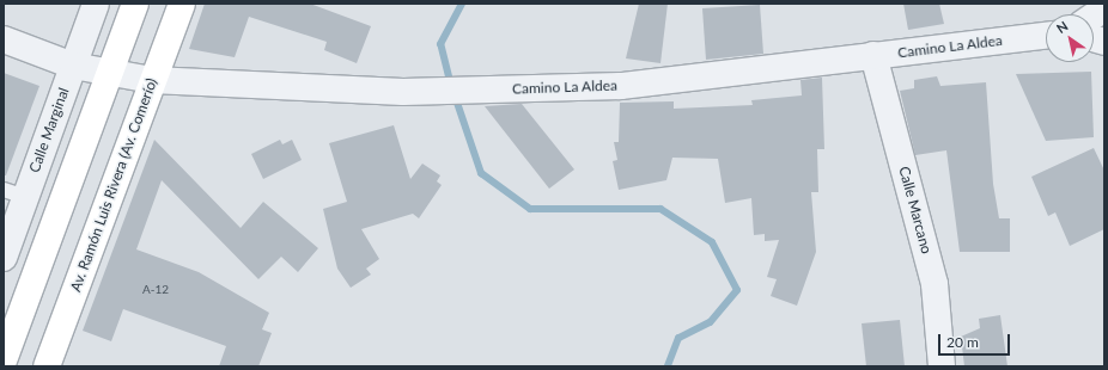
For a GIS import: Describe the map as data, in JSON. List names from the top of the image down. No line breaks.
{"streets":{"main road":["Av. Ramón Luis Rivera (Av. Comerío)"],"street":["Camino La Aldea","Calle Marginal","Calle Marcano"]},"crossings":[["Camino La Aldea","Calle Marginal"],["Camino La Aldea","Av. Ramón Luis Rivera (Av. Comerío)"],["Camino La Aldea","Calle Marcano"]],"house_numbers":["A-12"],"scale_bar":"20 m","north":"top left"}
